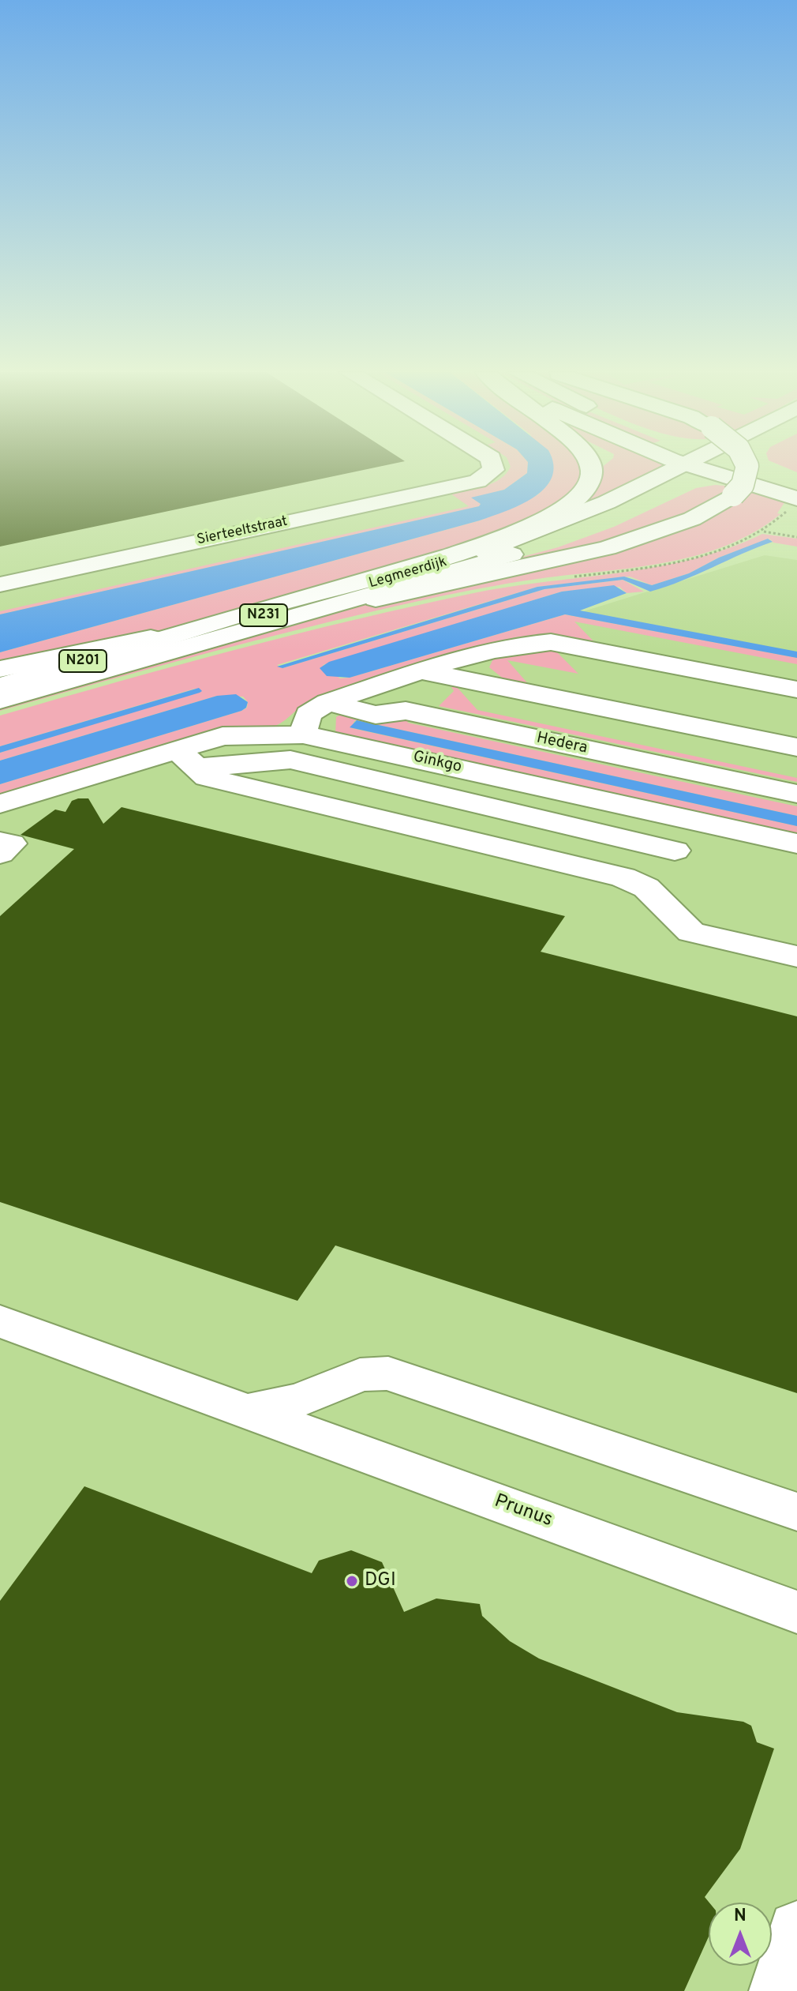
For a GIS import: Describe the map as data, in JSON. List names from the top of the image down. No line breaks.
{"streets":{"main road":["Sierteeltstraat","Legmeerdijk","N231","N201","Hedera","Ginkgo","Prunus"]},"crossings":[["Legmeerdijk","N231"],["Legmeerdijk","N201"]],"places":["DGI"],"north":"top"}
